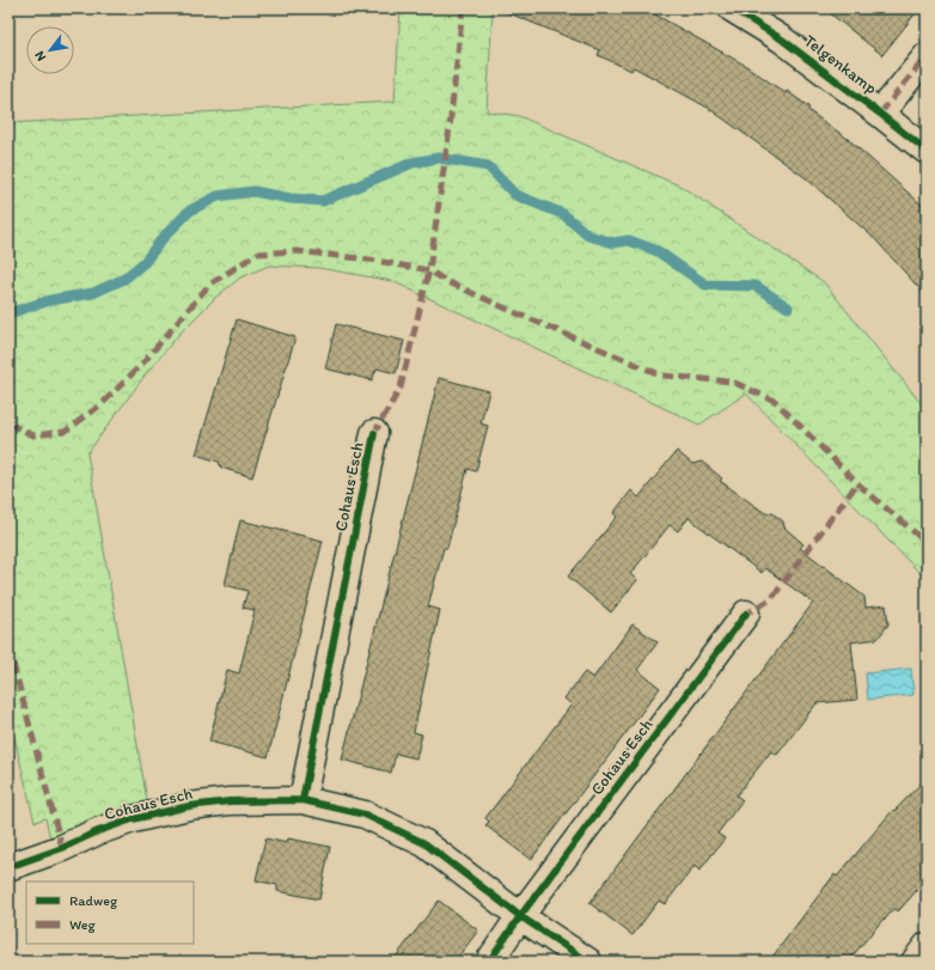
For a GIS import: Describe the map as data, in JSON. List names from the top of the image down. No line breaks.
{"streets":{"street":["Telgenkamp","Cohaus Esch"]},"legend":["Radweg","Weg"],"north":"bottom left"}
